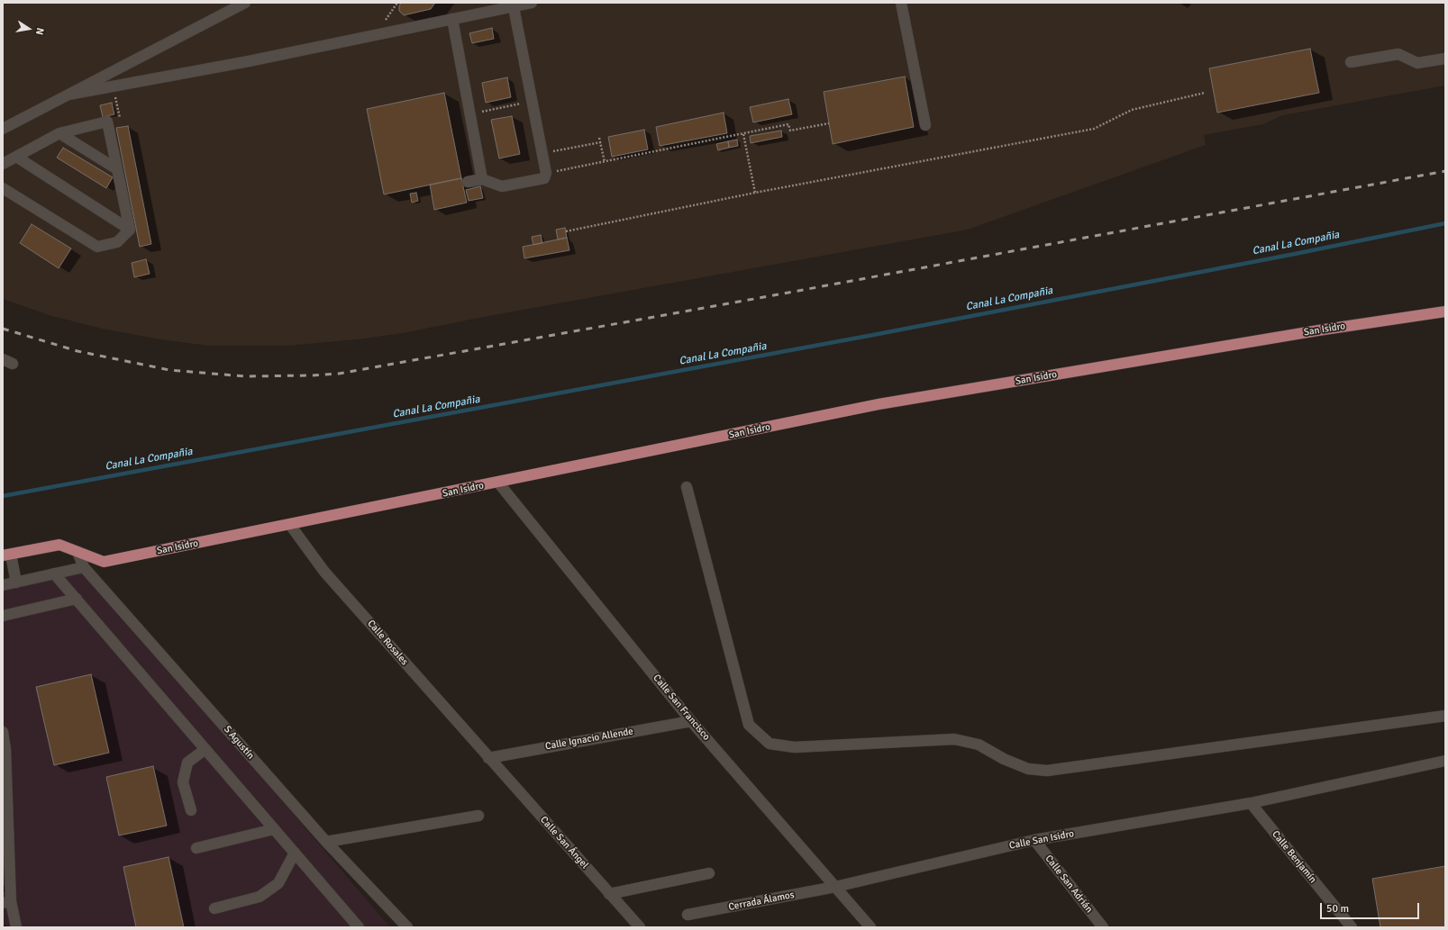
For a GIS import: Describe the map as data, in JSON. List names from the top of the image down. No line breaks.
{"streets":{"main road":["San Isidro"],"street":["Calle Rosales","Calle San Francisco","Calle Ignacio Allende","S Agustín","Calle San Isidro","Calle San Ángel","Calle Benjamín","Calle San Adrián","Cerrada Álamos"]},"crossings":[["San Isidro","Calle Rosales"],["San Isidro","Calle San Francisco"],["San Isidro","S Agustín"],["Calle Rosales","Calle Ignacio Allende"],["Calle Rosales","Calle San Ángel"],["Calle San Francisco","Calle Ignacio Allende"],["Calle San Francisco","Calle San Isidro"],["Calle San Francisco","Cerrada Álamos"],["Calle Ignacio Allende","Calle San Ángel"],["Calle San Isidro","Calle Benjamín"],["Calle San Isidro","Calle San Adrián"],["Calle San Isidro","Cerrada Álamos"]],"water":["Canal La Compañia"],"scale_bar":"50 m","north":"right"}
